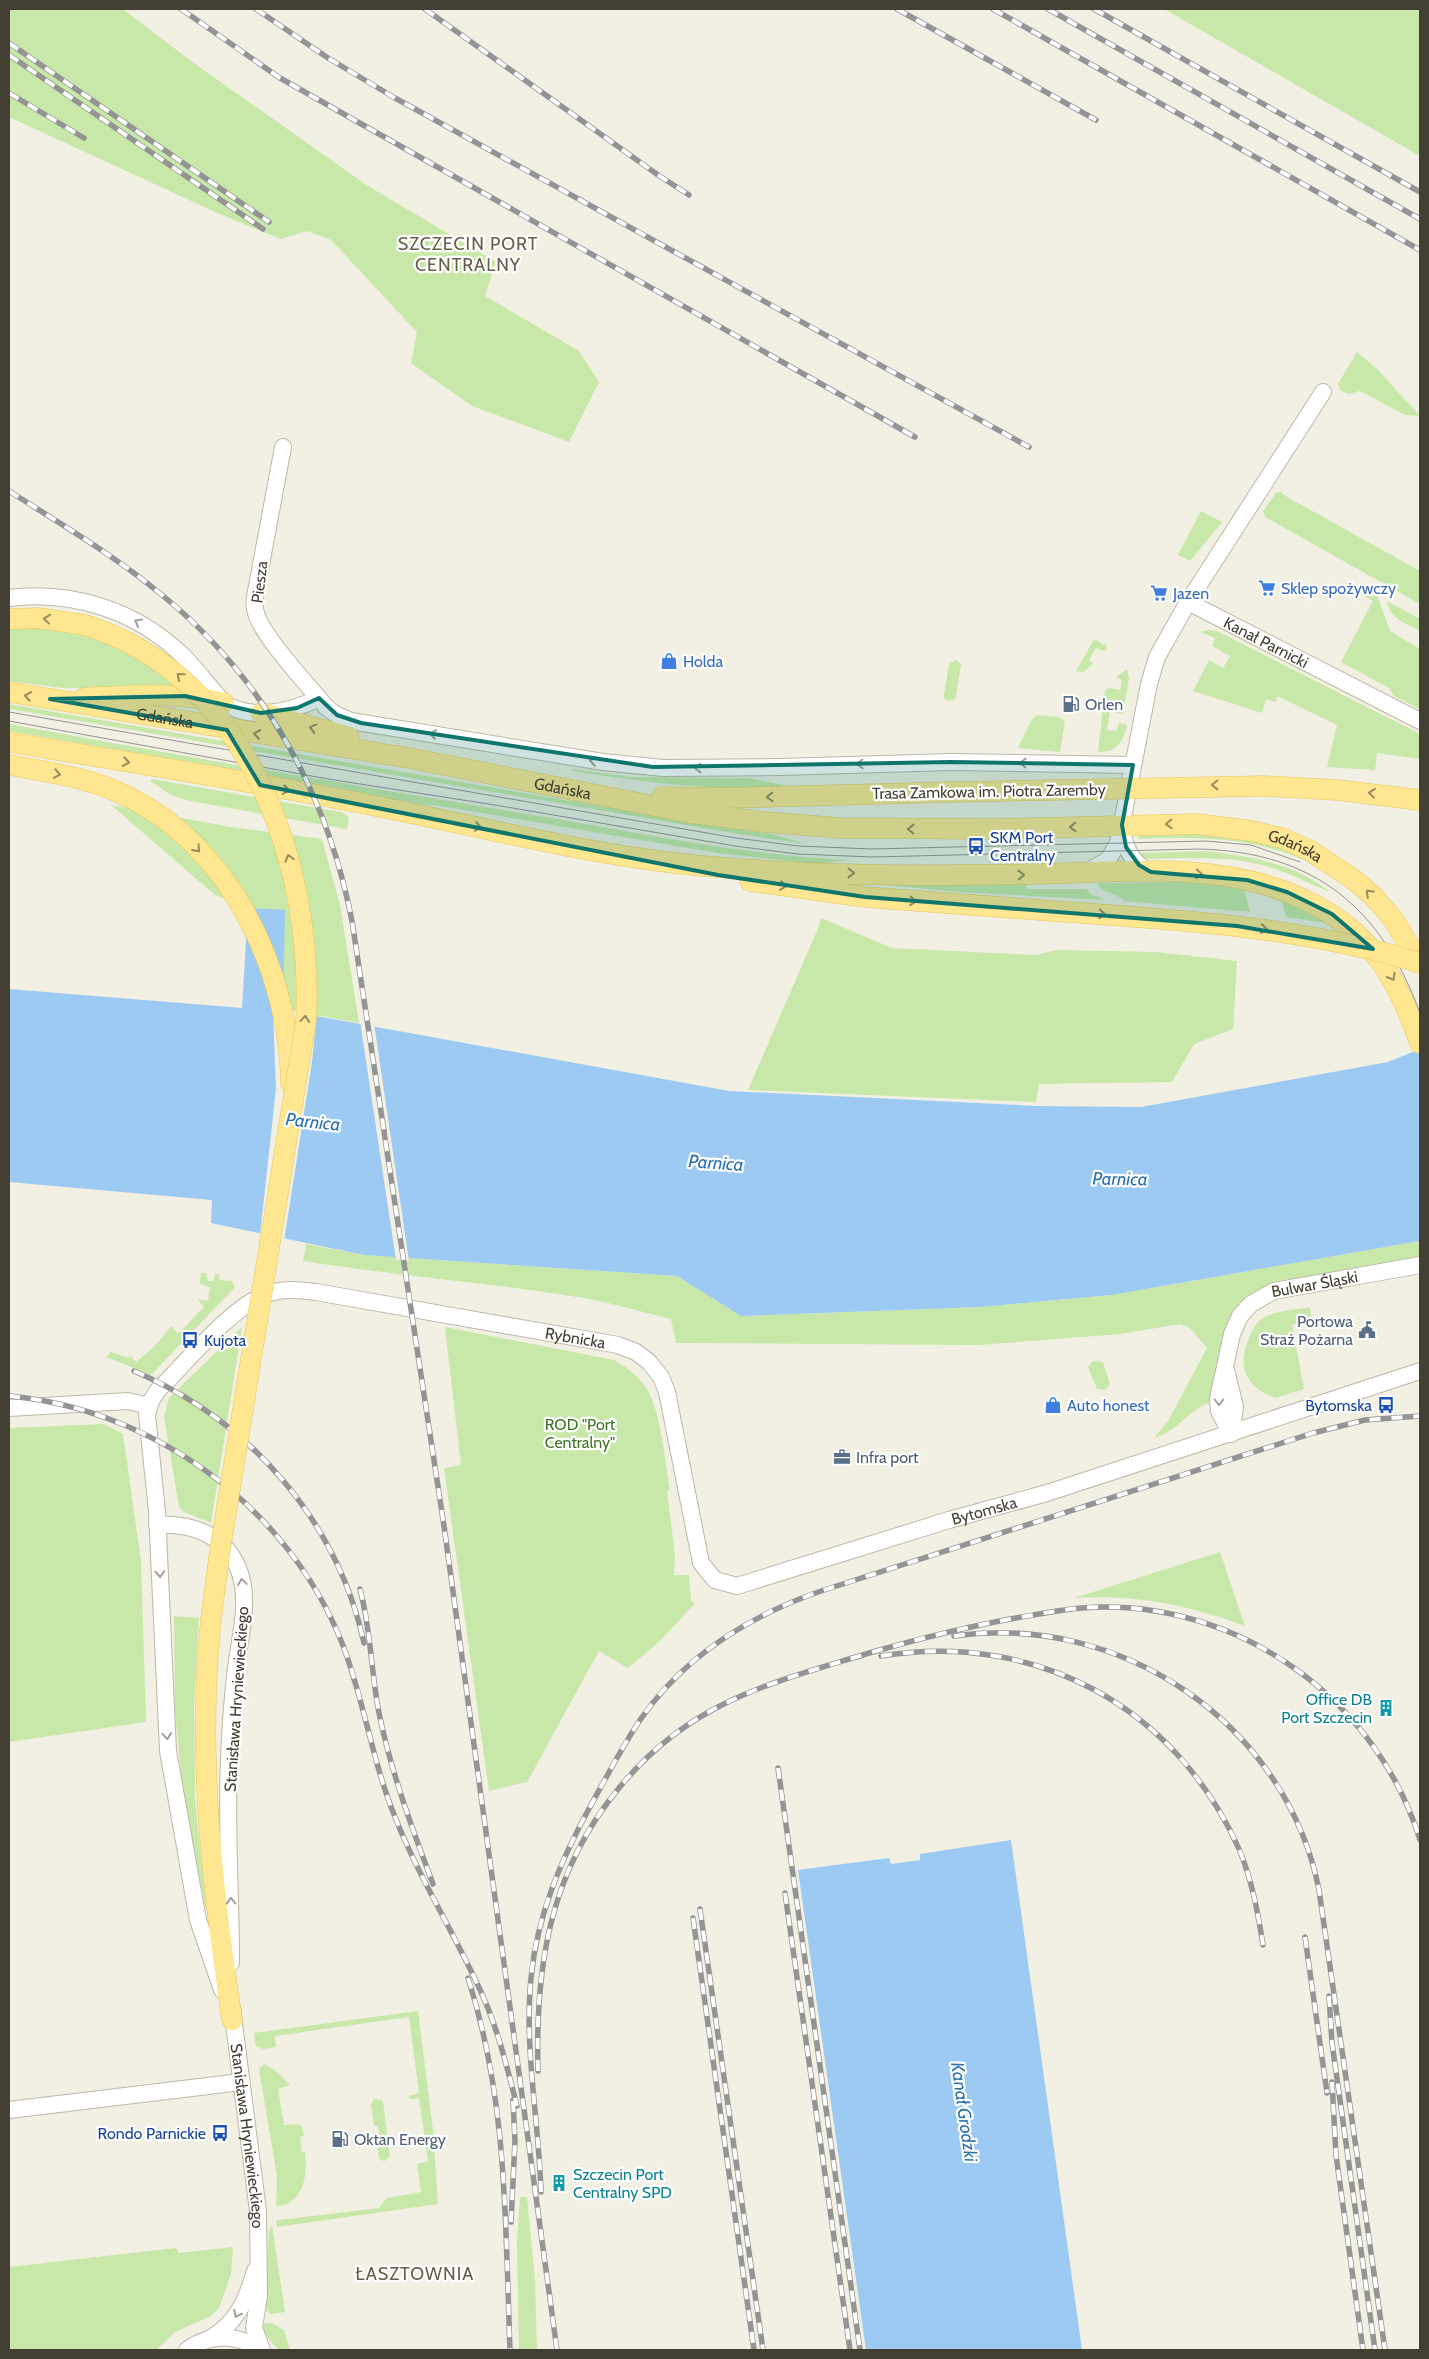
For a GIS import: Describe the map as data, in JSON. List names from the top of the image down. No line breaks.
{"streets":{"main road":["Gdańska","Trasa Zamkowa im. Piotra Zaremby"],"street":["Piesza","Kanał Parnicki","Bulwar Śląski","Rybnicka","Bytomska","Stanisława Hryniewieckiego"]},"crossings":[["Piesza","Gdańska"],["Gdańska","Trasa Zamkowa im. Piotra Zaremby"],["Bulwar Śląski","Bytomska"],["Rybnicka","Bytomska"],["Rybnicka","Stanisława Hryniewieckiego"]],"one_way":["Gdańska"],"districts":["SZCZECIN PORT CENTRALNY","ŁASZTOWNIA"],"water":["Parnica","Kanał Grodzki"],"parks":["ROD \"Port Centralny\""],"places":{"supermarket":["Sklep spożywczy","Jazen"],"shop":["Holda","Auto honest"],"fuel station":["Orlen","Oktan Energy"],"bus stop":["SKM Port Centralny","Kujota","Bytomska","Rondo Parnickie"],"public building":["Portowa Straż Pożarna"],"office":["Infra port"],"building":["Office DB Port Szczecin","Szczecin Port Centralny SPD"]}}
